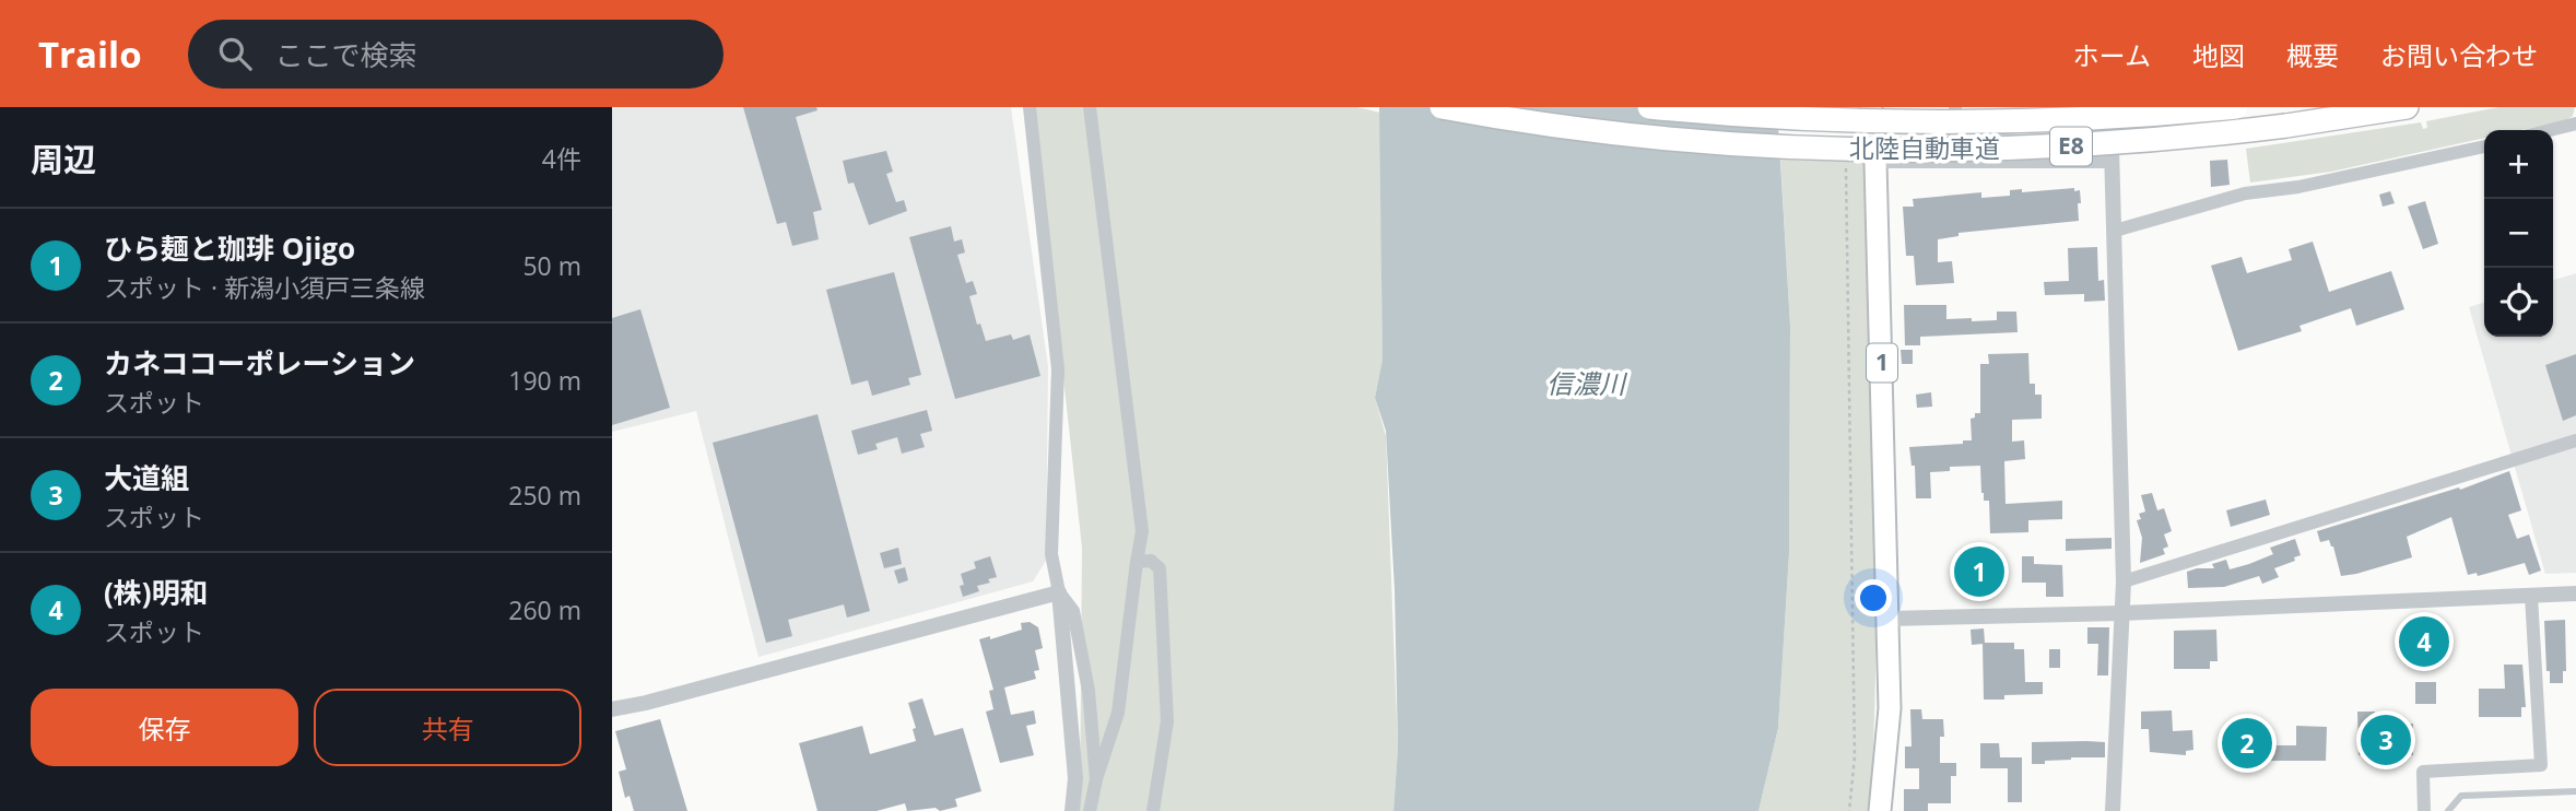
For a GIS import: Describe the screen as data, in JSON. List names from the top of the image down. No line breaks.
{"streets":{"highway":["E8","北陸自動車道"],"main road":["1"]},"water":["信濃川"],"page":{"header":"Trailo","search":"ここで検索","nav":["ホーム","地図","概要","お問い合わせ"],"heading":["周辺","4件"],"map_buttons":["+","−"],"list":[{"mark":"1","name":"ひら麺と珈琲 Ojigo","note":"スポット · 新潟小須戸三条線","value":"50 m"},{"mark":"2","name":"カネココーポレーション","note":"スポット","value":"190 m"},{"mark":"3","name":"大道組","note":"スポット","value":"250 m"},{"mark":"4","name":"(株)明和","note":"スポット","value":"260 m"}],"pins":["1","4","3","2"],"buttons":["保存","共有"]}}
